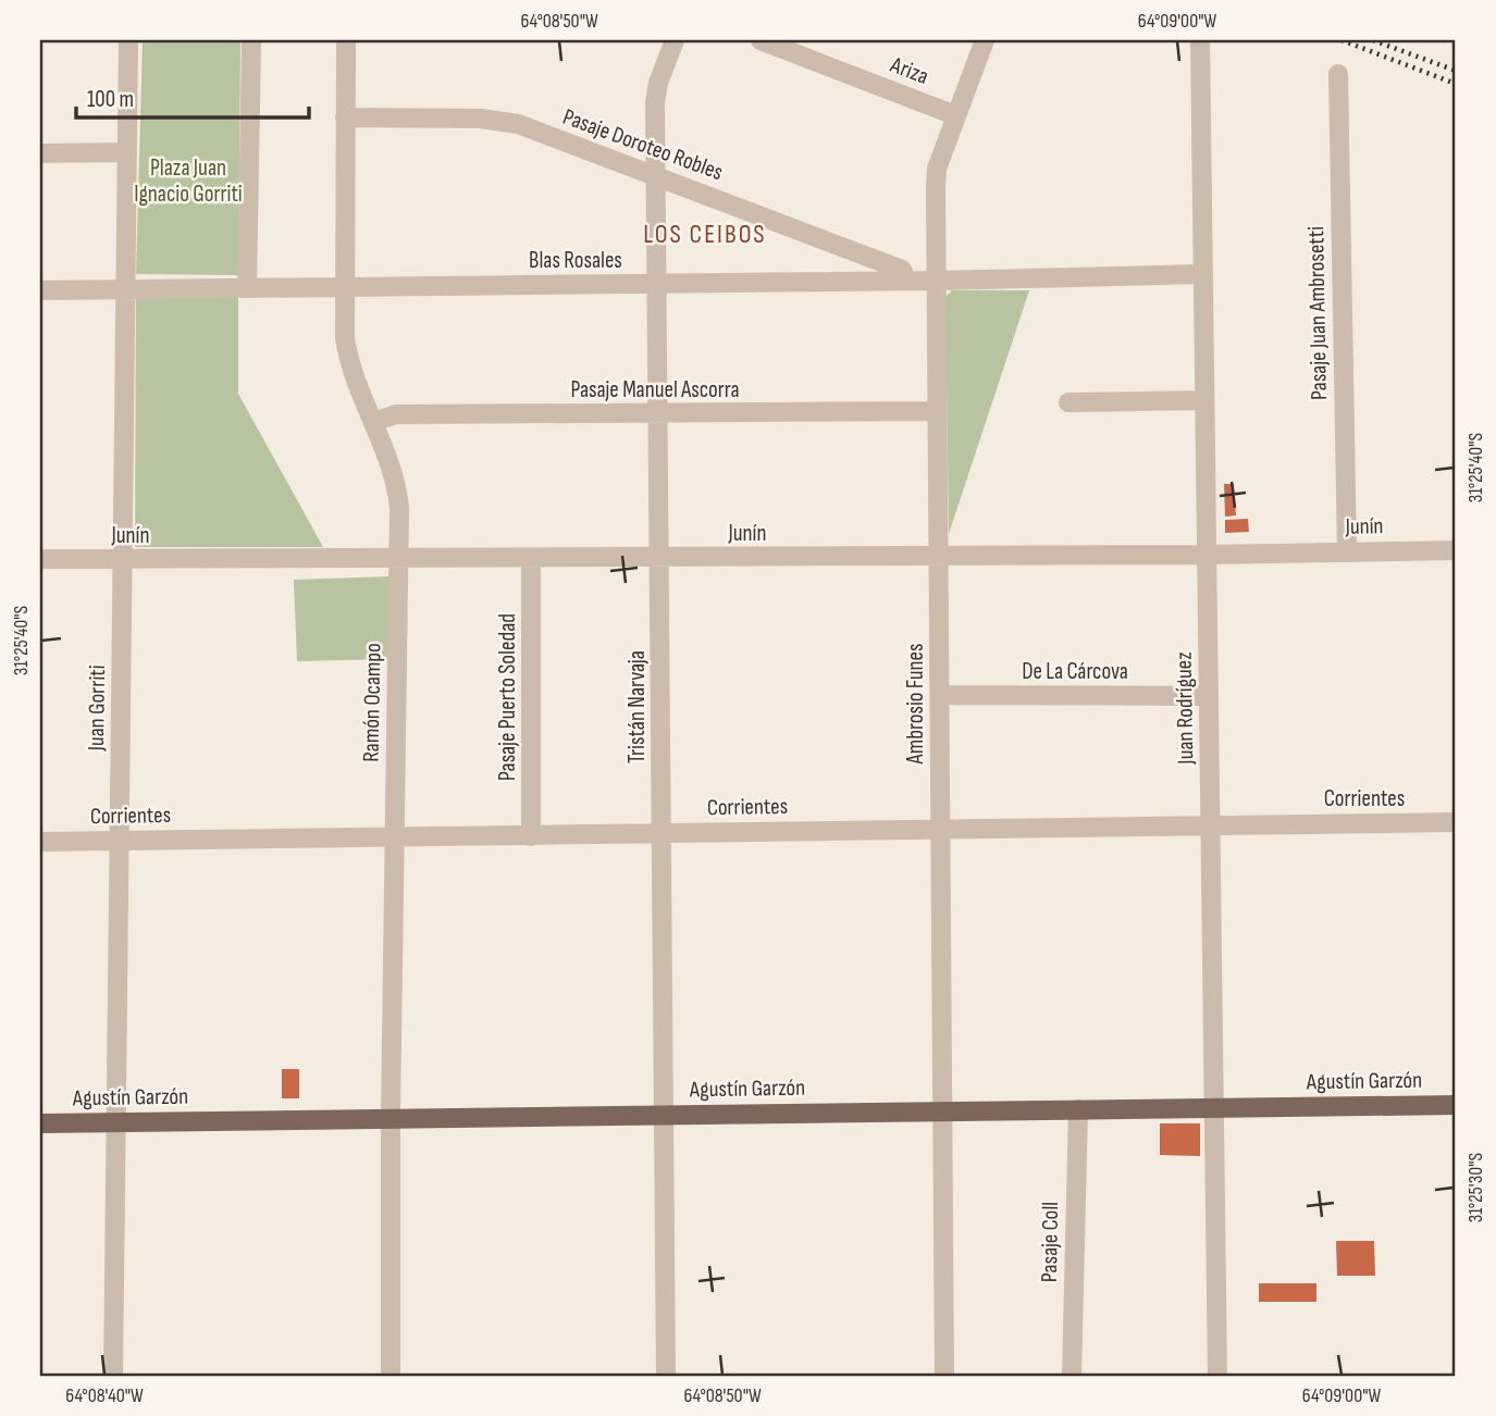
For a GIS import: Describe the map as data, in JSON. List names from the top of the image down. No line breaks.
{"streets":{"main road":["Agustín Garzón"],"street":["Ariza","Pasaje Doroteo Robles","Blas Rosales","Pasaje Juan Ambrosetti","Pasaje Manuel Ascorra","Junín","De La Cárcova","Pasaje Puerto Soledad","Ramón Ocampo","Ambrosio Funes","Tristán Narvaja","Juan Gorriti","Juan Rodríguez","Corrientes","Pasaje Coll"]},"crossings":[["Ariza","Ambrosio Funes"],["Pasaje Doroteo Robles","Blas Rosales"],["Pasaje Doroteo Robles","Ramón Ocampo"],["Pasaje Doroteo Robles","Tristán Narvaja"],["Blas Rosales","Ramón Ocampo"],["Blas Rosales","Ambrosio Funes"],["Blas Rosales","Tristán Narvaja"],["Blas Rosales","Juan Gorriti"],["Blas Rosales","Juan Rodríguez"],["Pasaje Juan Ambrosetti","Junín"],["Pasaje Manuel Ascorra","Ramón Ocampo"],["Pasaje Manuel Ascorra","Ambrosio Funes"],["Pasaje Manuel Ascorra","Tristán Narvaja"],["Junín","Pasaje Puerto Soledad"],["Junín","Ramón Ocampo"],["Junín","Ambrosio Funes"],["Junín","Tristán Narvaja"],["Junín","Juan Gorriti"],["Junín","Juan Rodríguez"],["De La Cárcova","Ambrosio Funes"],["De La Cárcova","Juan Rodríguez"],["Pasaje Puerto Soledad","Corrientes"],["Ramón Ocampo","Corrientes"],["Ramón Ocampo","Agustín Garzón"],["Ambrosio Funes","Corrientes"],["Ambrosio Funes","Agustín Garzón"],["Tristán Narvaja","Corrientes"],["Tristán Narvaja","Agustín Garzón"],["Juan Gorriti","Corrientes"],["Juan Gorriti","Agustín Garzón"],["Juan Rodríguez","Corrientes"],["Juan Rodríguez","Agustín Garzón"],["Agustín Garzón","Pasaje Coll"]],"districts":["LOS CEIBOS"],"parks":["Plaza Juan Ignacio Gorriti"],"scale_bar":"100 m","coordinates":["64°08'50\"W","64°09'00\"W","31°25'40\"S","31°25'30\"S","64°08'40\"W"]}
